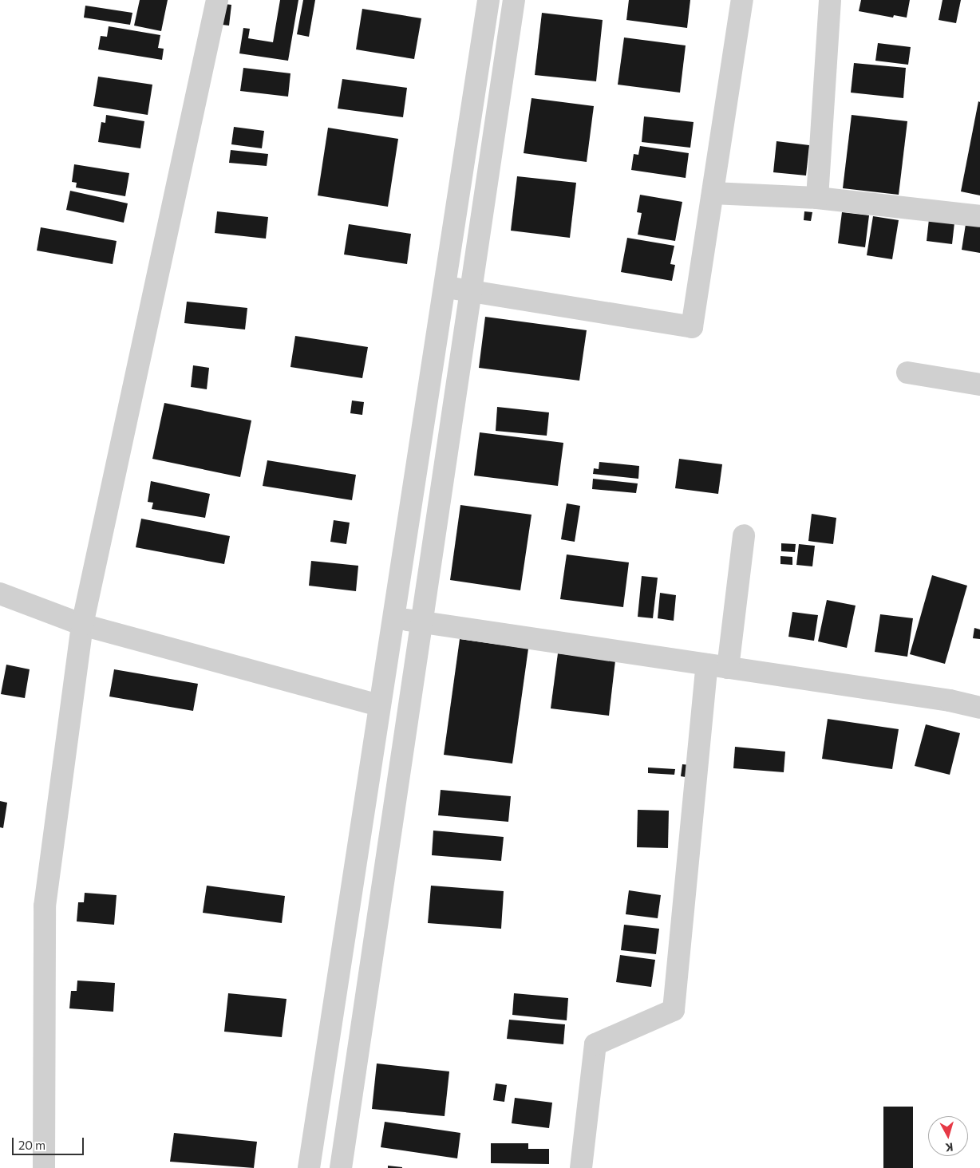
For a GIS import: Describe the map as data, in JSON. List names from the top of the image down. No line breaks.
{"scale_bar":"20 m","north":"bottom"}
